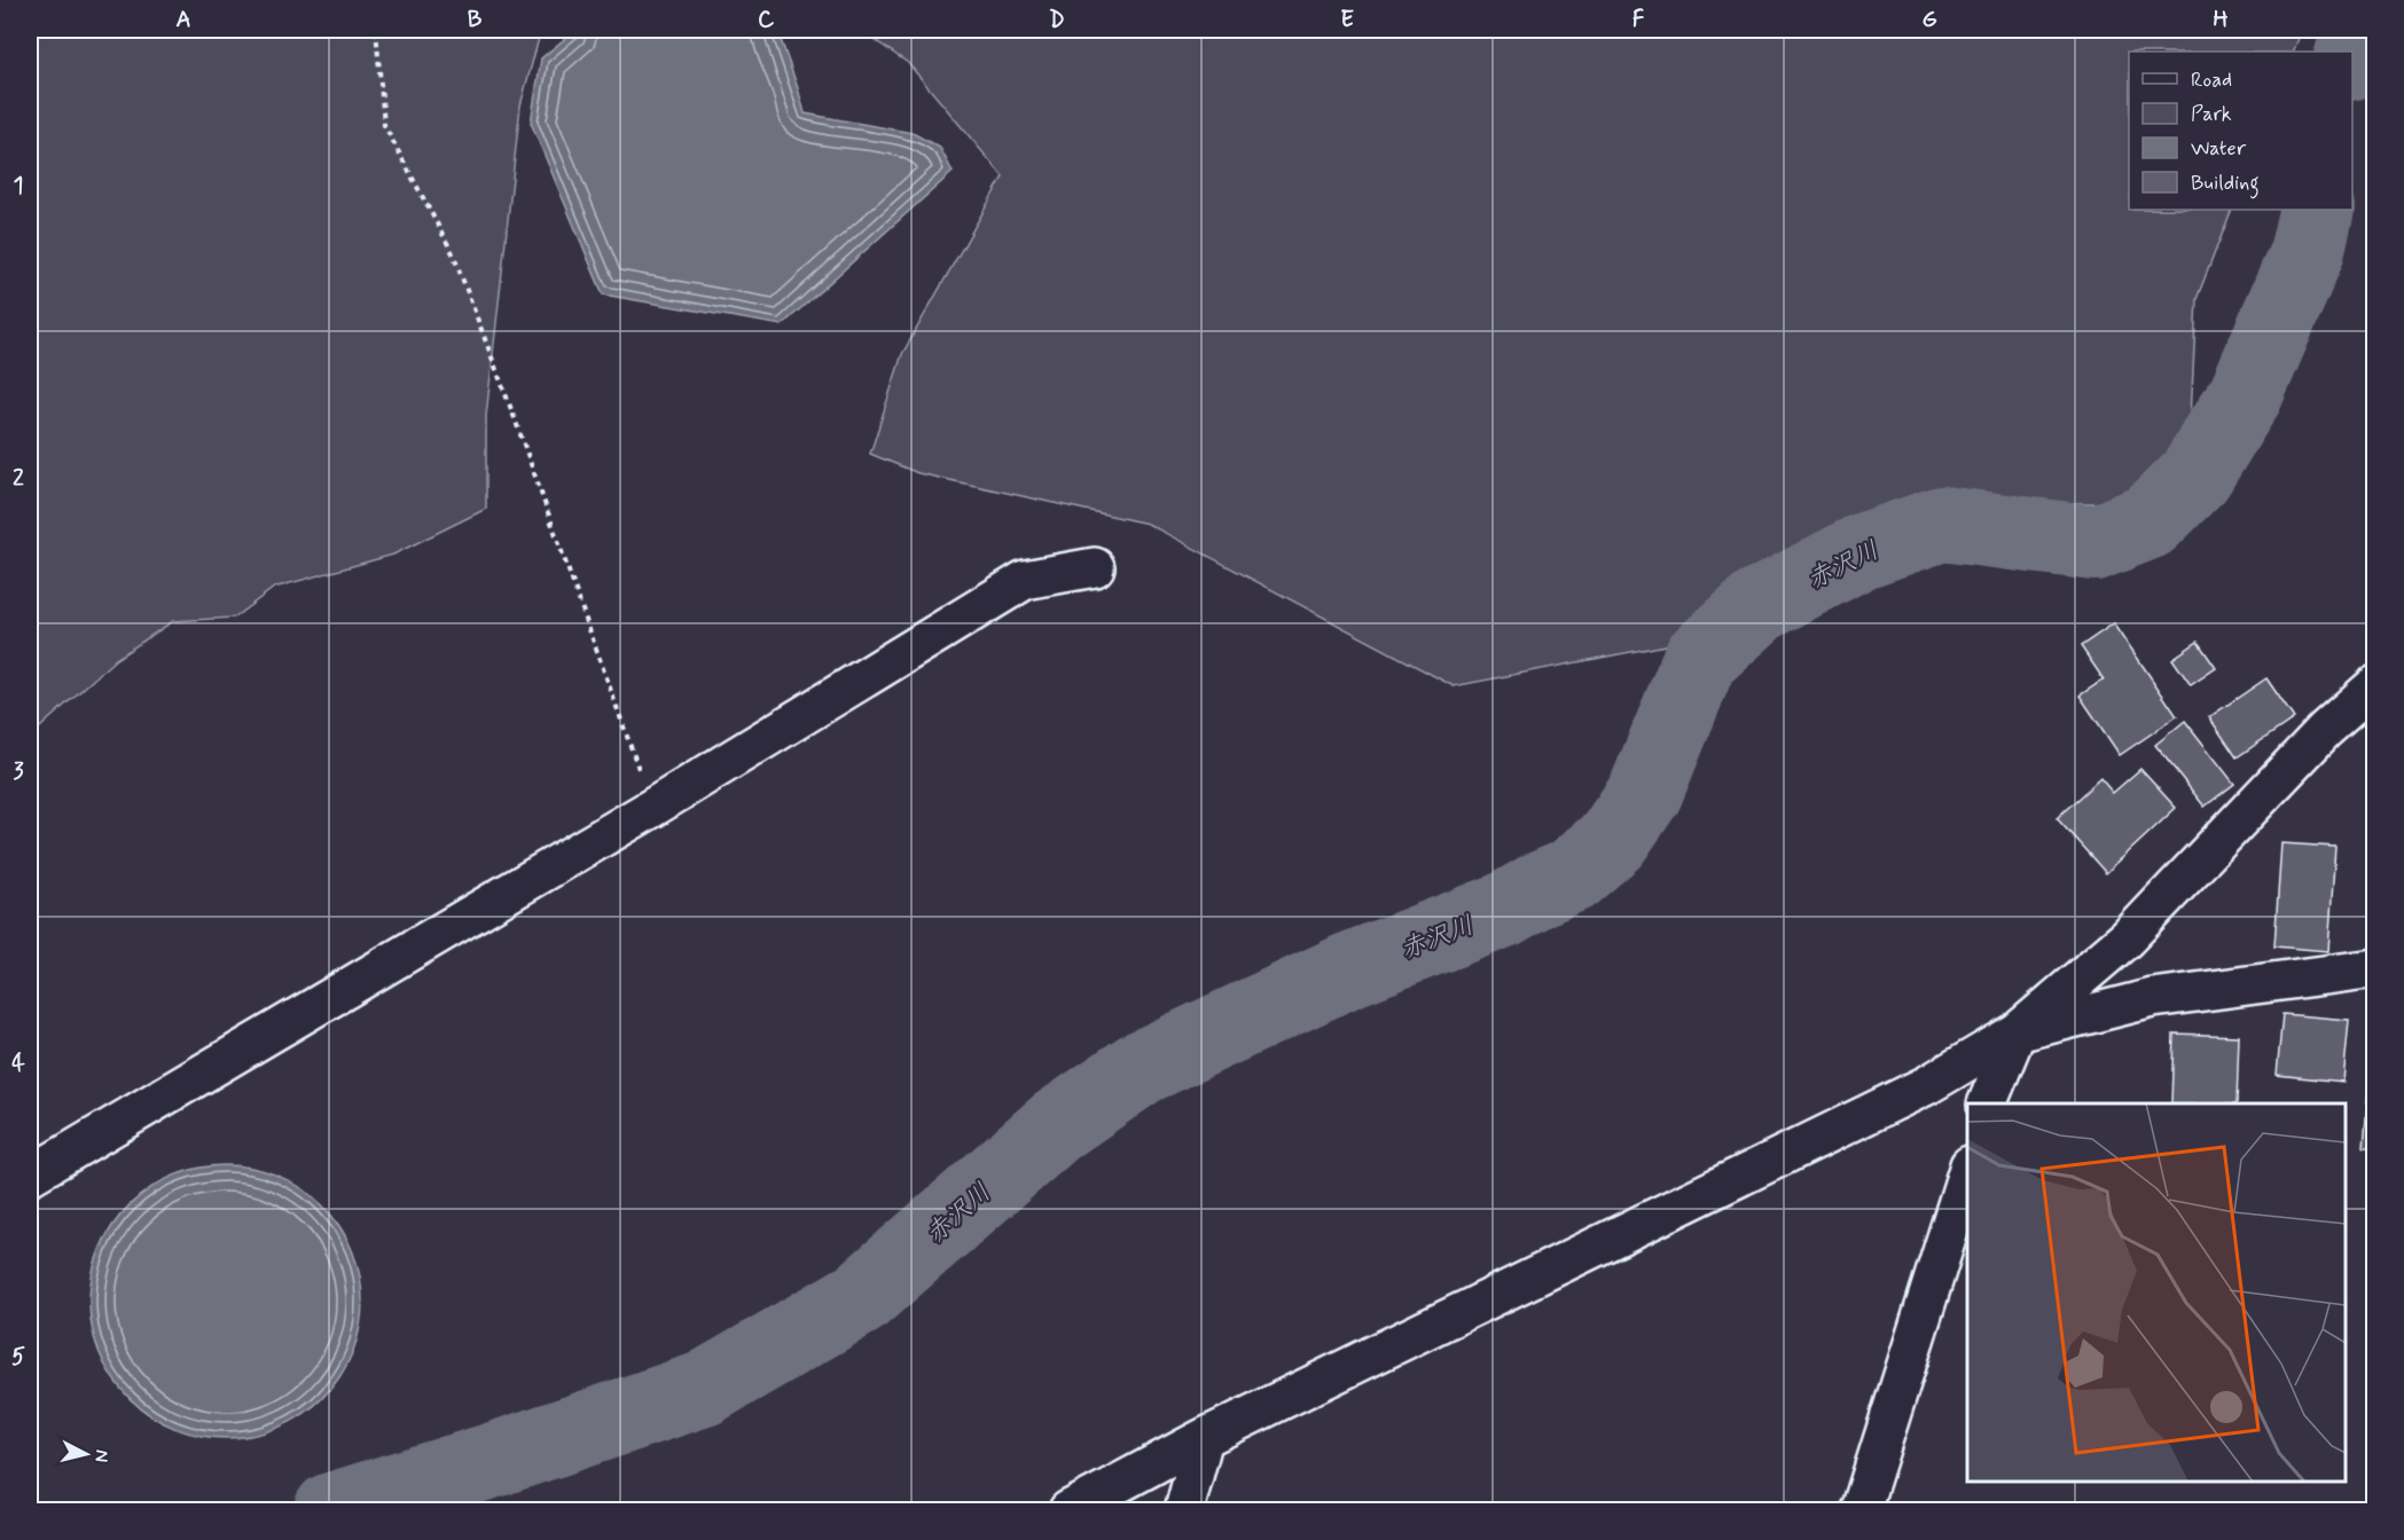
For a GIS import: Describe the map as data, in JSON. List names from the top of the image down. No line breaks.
{"water":["赤沢川"],"legend":["Road","Park","Water","Building"],"north":"right","grid":{"columns":["A","B","C","D","E","F","G","H"],"rows":["1","2","3","4","5"]}}
